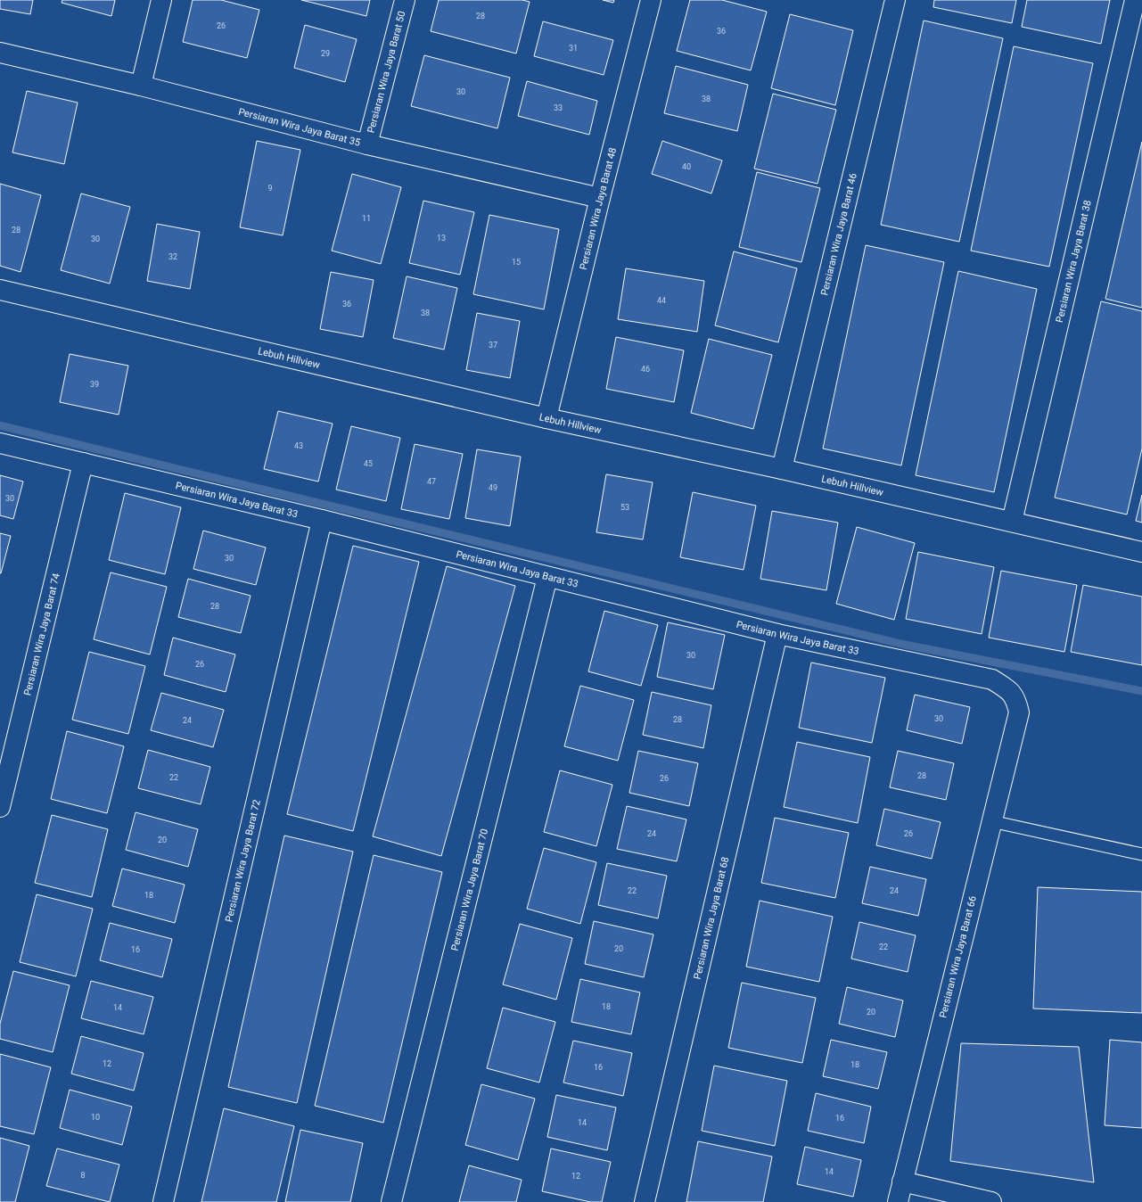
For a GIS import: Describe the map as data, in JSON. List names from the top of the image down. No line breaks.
{"streets":{"street":["Persiaran Wira Jaya Barat 50","Persiaran Wira Jaya Barat 35","Persiaran Wira Jaya Barat 48","Persiaran Wira Jaya Barat 46","Persiaran Wira Jaya Barat 38","Lebuh Hillview","Persiaran Wira Jaya Barat 33","Persiaran Wira Jaya Barat 74","Persiaran Wira Jaya Barat 72","Persiaran Wira Jaya Barat 70","Persiaran Wira Jaya Barat 68","Persiaran Wira Jaya Barat 66"]},"crossings":[["Persiaran Wira Jaya Barat 50","Persiaran Wira Jaya Barat 35"],["Persiaran Wira Jaya Barat 35","Persiaran Wira Jaya Barat 48"],["Persiaran Wira Jaya Barat 48","Lebuh Hillview"],["Persiaran Wira Jaya Barat 46","Lebuh Hillview"],["Persiaran Wira Jaya Barat 38","Lebuh Hillview"],["Persiaran Wira Jaya Barat 33","Persiaran Wira Jaya Barat 74"],["Persiaran Wira Jaya Barat 33","Persiaran Wira Jaya Barat 72"],["Persiaran Wira Jaya Barat 33","Persiaran Wira Jaya Barat 70"],["Persiaran Wira Jaya Barat 33","Persiaran Wira Jaya Barat 68"],["Persiaran Wira Jaya Barat 33","Persiaran Wira Jaya Barat 66"]],"house_numbers":["28","26","36","31","29","30","38","33","40","9","11","28","13","30","32","15","44","36","38","37","46","39","43","45","47","49","30","53","30","28","30","26","30","28","24","28","22","26","24","26","20","22","24","18","22","20","16","18","14","20","12","18","16","10","16","14","14","8","12"]}
